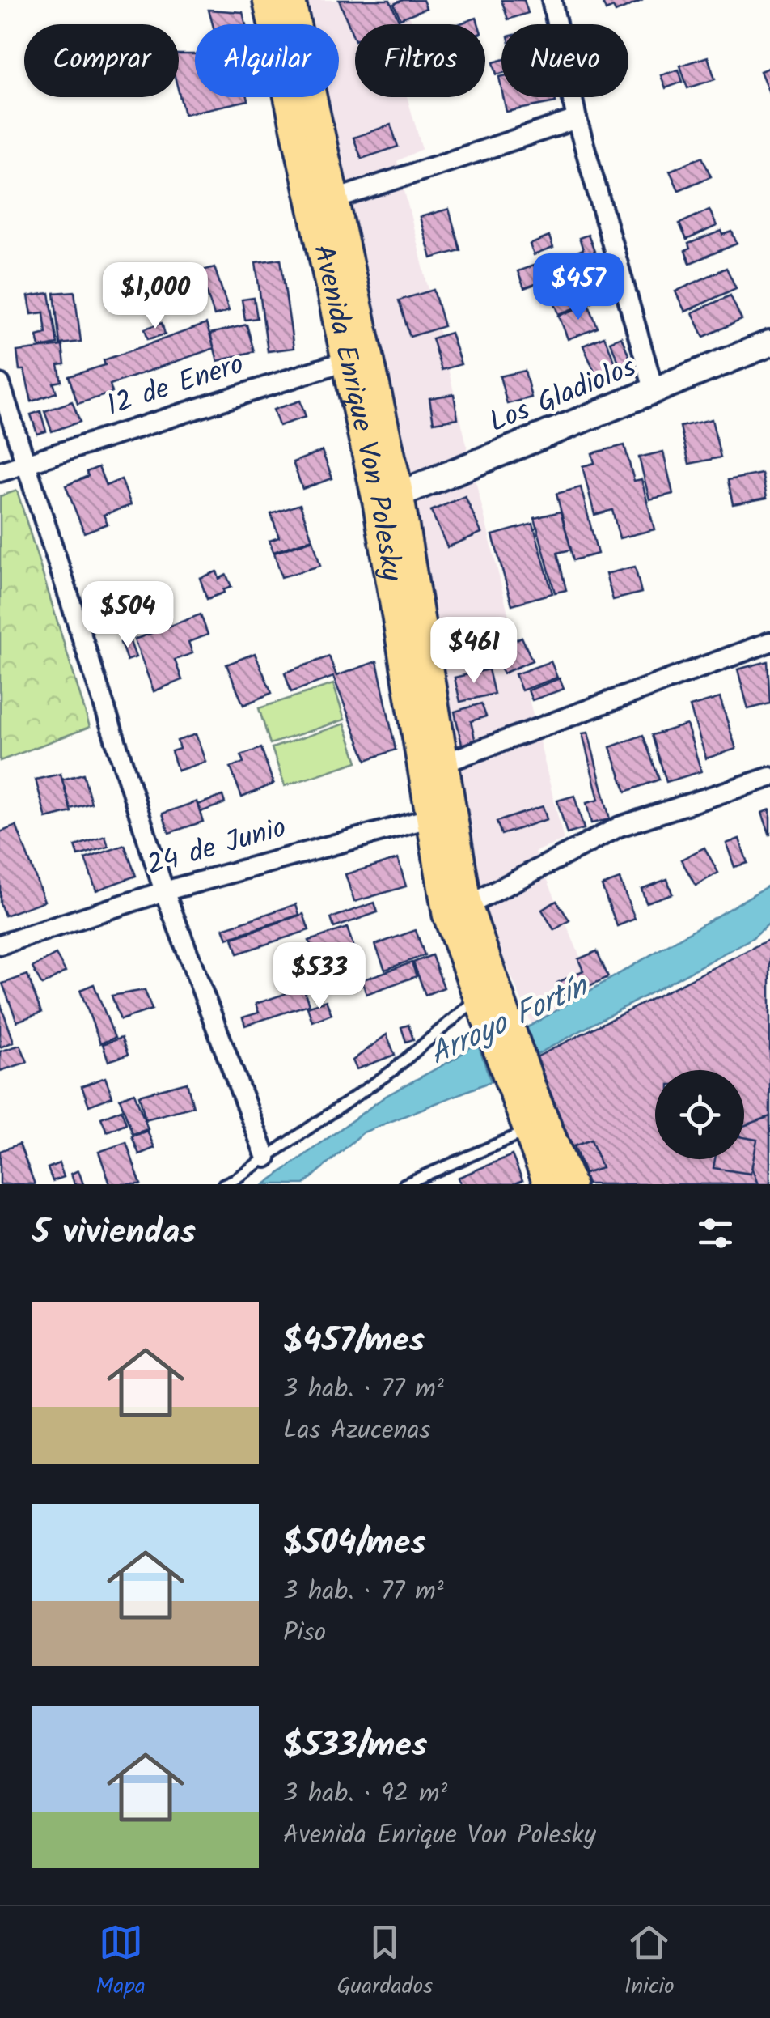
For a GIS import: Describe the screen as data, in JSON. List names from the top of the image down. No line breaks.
{"streets":{"main road":["Avenida Enrique Von Polesky"],"street":["12 de Enero","Los Gladiolos","24 de Junio"]},"crossings":[["12 de Enero","Avenida Enrique Von Polesky"],["Los Gladiolos","Avenida Enrique Von Polesky"],["Avenida Enrique Von Polesky","24 de Junio"]],"water":["Arroyo Fortín"],"page":{"chip":["Comprar","Alquilar","Filtros","Nuevo"],"price":["$457","$1,000","$504","$461","$533"],"heading":"5 viviendas","list":[{"name":"$457/mes","note":"3 hab. · 77 m² · Las Azucenas"},{"name":"$504/mes","note":"3 hab. · 77 m² · Piso"},{"name":"$533/mes","note":"3 hab. · 92 m² · Avenida Enrique Von Polesky"}],"tabs":["Mapa","Guardados","Inicio"]}}
